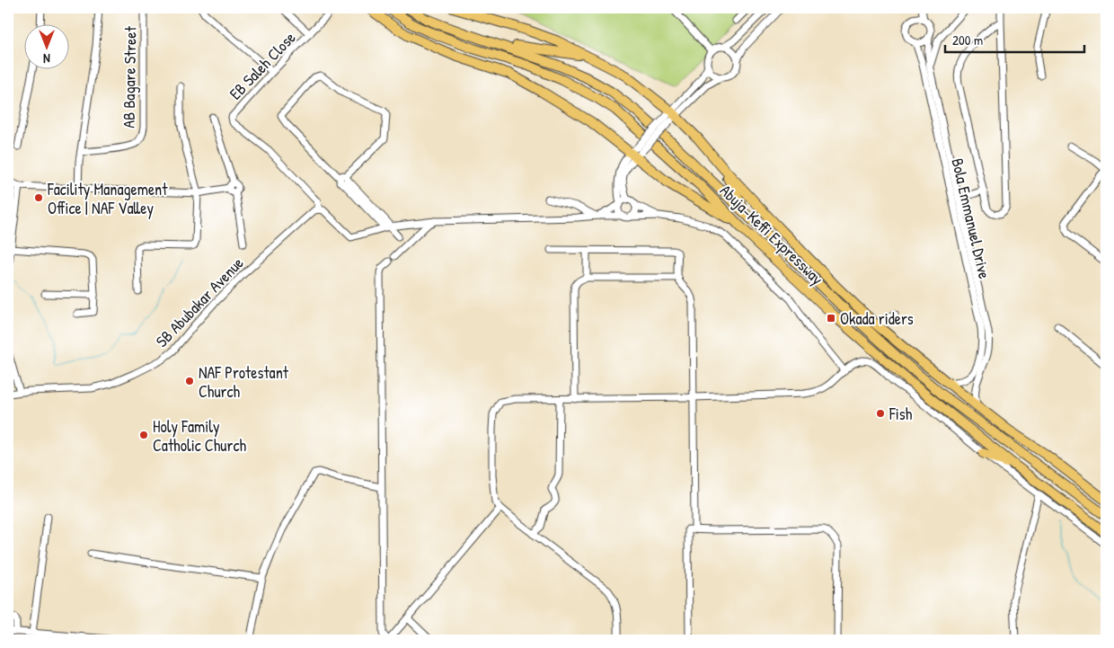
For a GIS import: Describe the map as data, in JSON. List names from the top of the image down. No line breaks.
{"streets":{"highway":["Abuja-Keffi Expressway"],"street":["EB Saleh Close","AB Bagare Street","Bola Emmanuel Drive","SB Abubakar Avenue"]},"crossings":[["EB Saleh Close","SB Abubakar Avenue"],["Bola Emmanuel Drive","Abuja-Keffi Expressway"]],"places":{"other":["Facility Management Office | NAF Valley","NAF Protestant Church","Fish","Holy Family Catholic Church"],"transit":["Okada riders"]},"scale_bar":"200 m","north":"bottom"}
